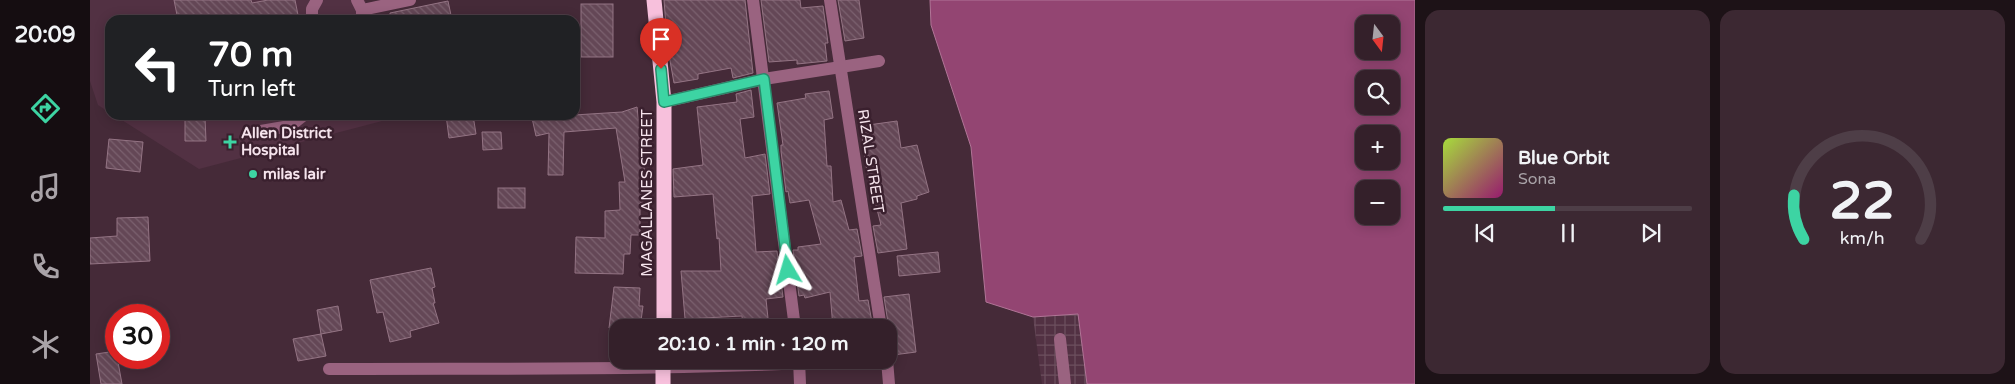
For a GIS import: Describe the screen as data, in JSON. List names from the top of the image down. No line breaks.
{"streets":{"highway":["MAGALLANES STREET"],"street":["RIZAL STREET"]},"places":{"health":["Allen District Hospital"],"other":["milas lair"]},"north":"bottom","page":{"tabs":"20:09","map_buttons":["+","−"],"turn":["70 m","Turn left"],"song":["Blue Orbit","Sona"],"limit":"30","trip":"20:10 · 1 min · 120 m","gauge":["22","km/h"]}}
